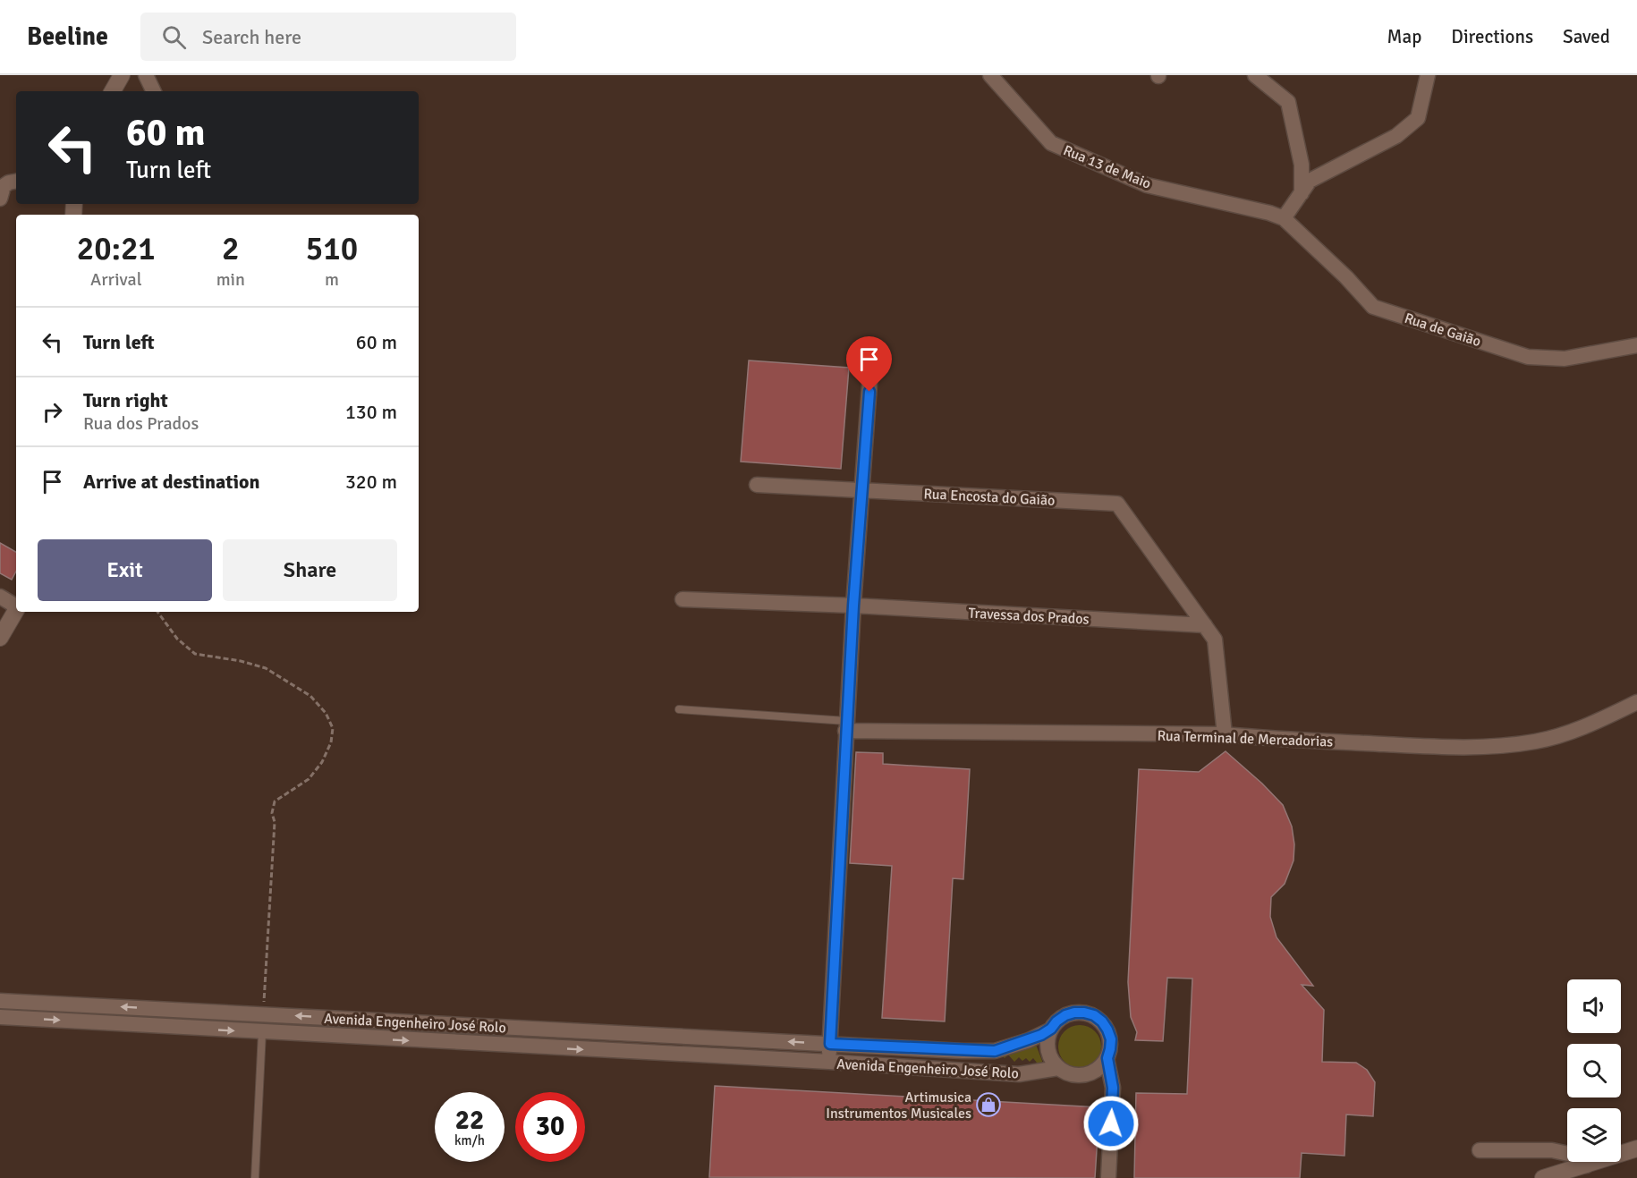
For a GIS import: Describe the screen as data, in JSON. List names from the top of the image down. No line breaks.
{"streets":{"street":["Rua 13 de Maio","Rua de Gaião","Rua Encosta do Gaião","Travessa dos Prados","Rua Terminal de Mercadorias","Avenida Engenheiro José Rolo"]},"crossings":[["Rua 13 de Maio","Rua de Gaião"],["Rua Encosta do Gaião","Travessa dos Prados"]],"places":{"shop":["Artimusica Instrumentos Musicales"]},"page":{"header":"Beeline","search":"Search here","nav":["Map","Directions","Saved"],"turn":["60 m","Turn left"],"eta":["20:21","Arrival","2","min","510","m"],"list":[{"name":"Turn left","value":"60 m"},{"name":"Turn right","note":"Rua dos Prados","value":"130 m"},{"name":"Arrive at destination","value":"320 m"}],"buttons":["Exit","Share"],"speed":"22 km/h","limit":"30"}}
